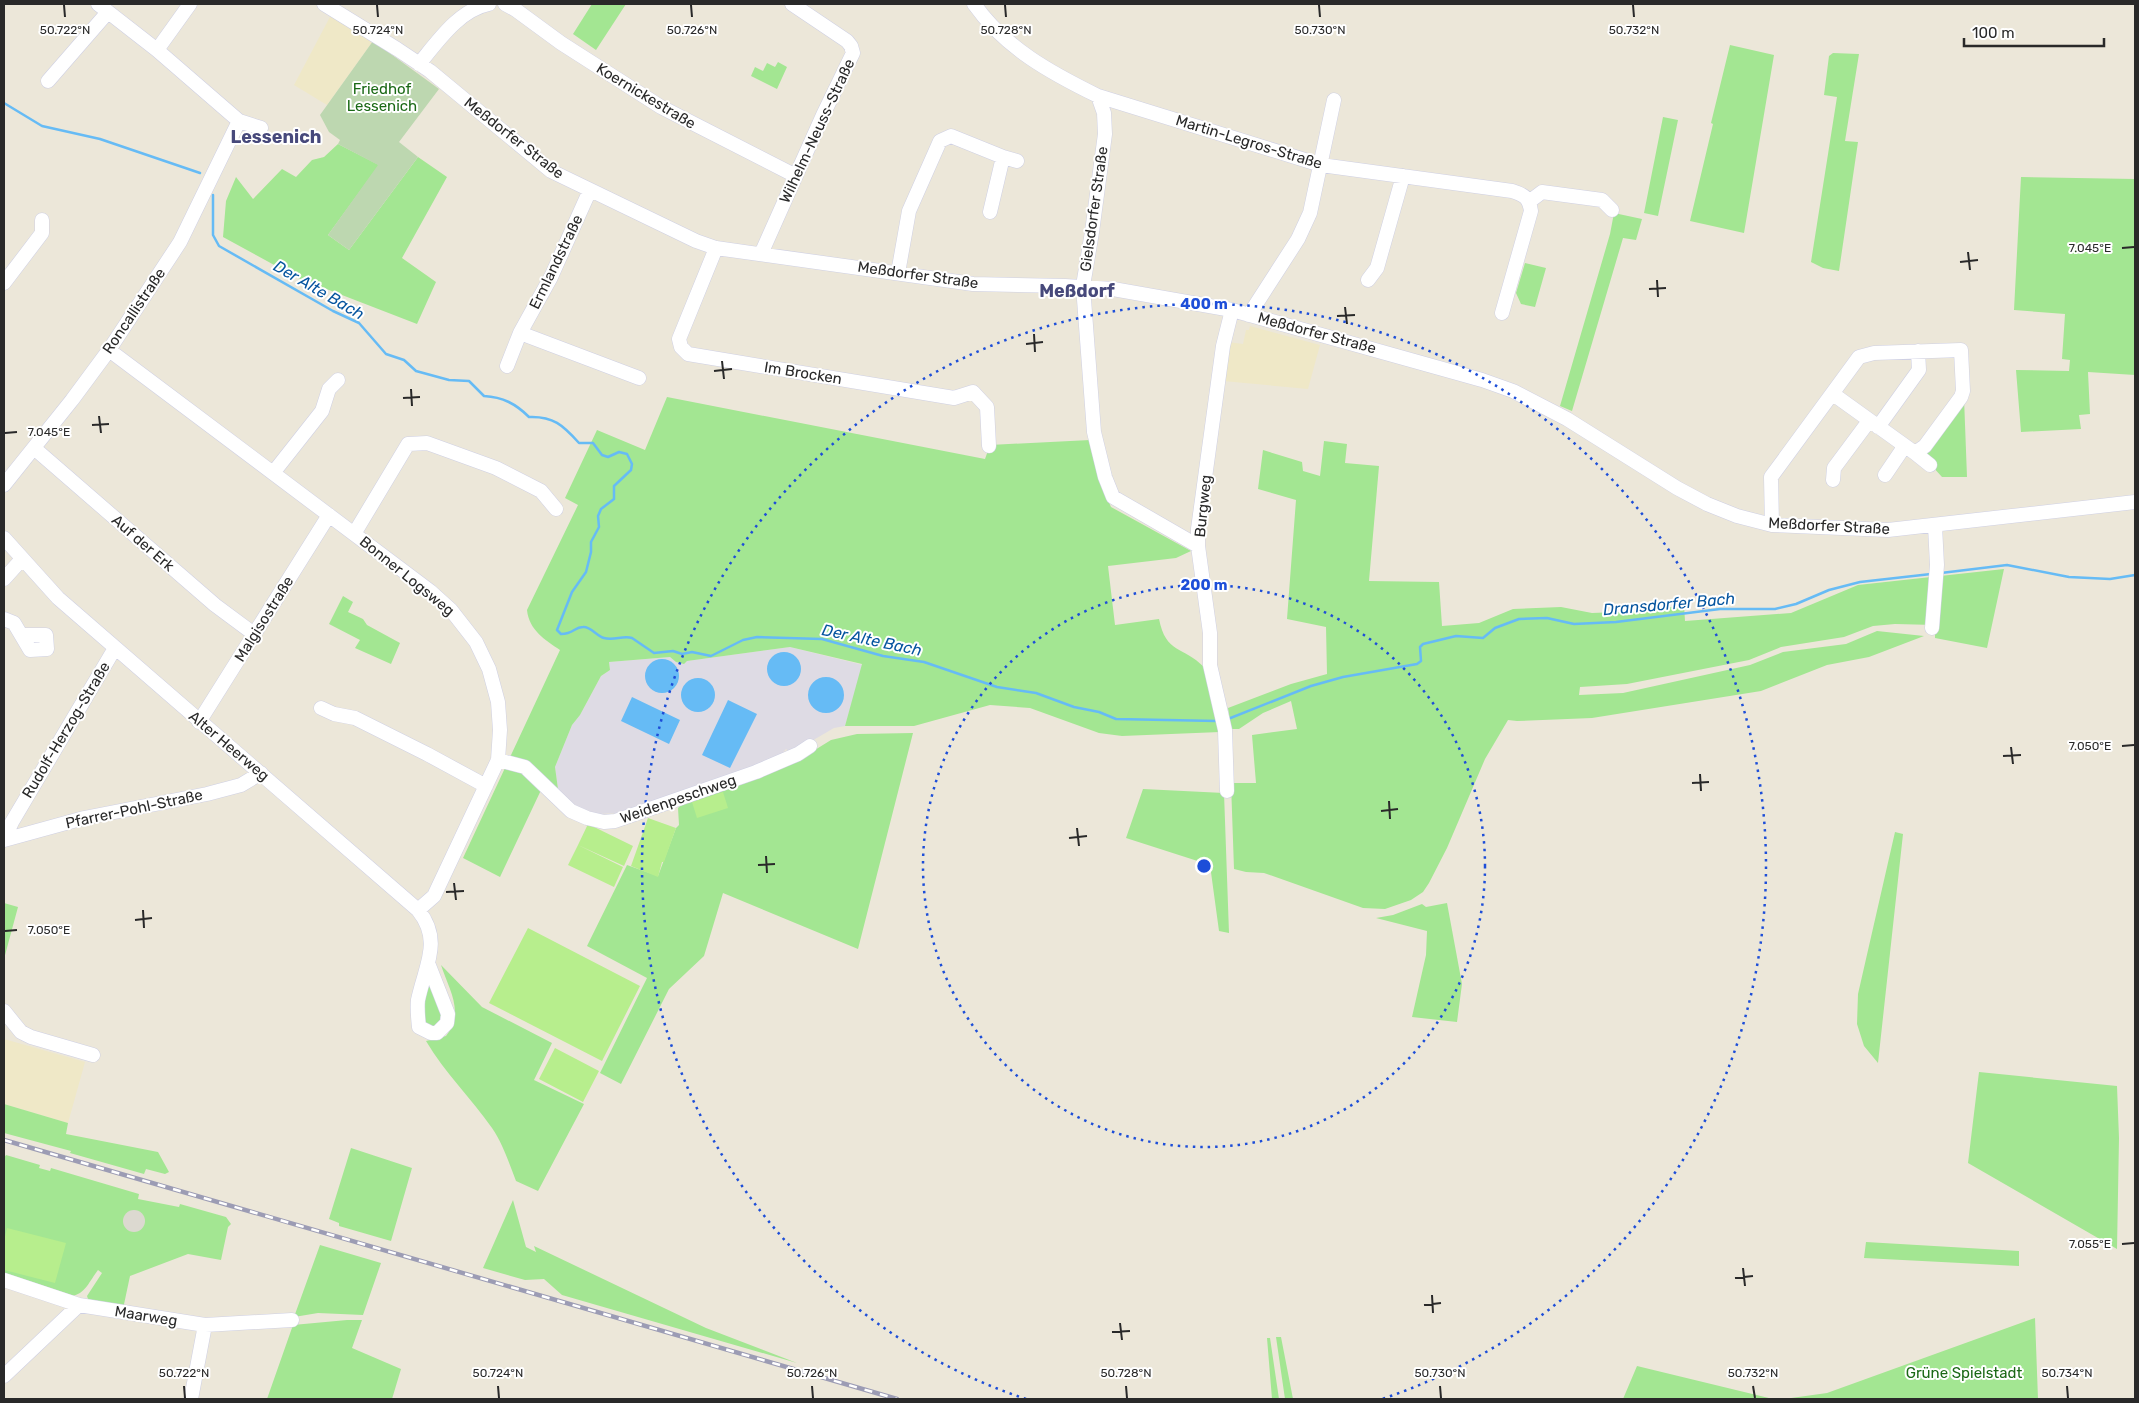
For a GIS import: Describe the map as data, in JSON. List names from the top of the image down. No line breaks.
{"streets":{"street":["Koernickestraße","Wilhelm-Neuss-Straße","Meßdorfer Straße","Martin-Legros-Straße","Gielsdorfer Straße","Ermlandstraße","Roncallistraße","Im Brocken","Burgweg","Auf der Erk","Bonner Logsweg","Malgisostraße","Rudolf-Herzog-Straße","Alter Heerweg","Weidenpeschweg","Pfarrer-Pohl-Straße","Maarweg"]},"crossings":[["Koernickestraße","Wilhelm-Neuss-Straße"],["Wilhelm-Neuss-Straße","Meßdorfer Straße"],["Meßdorfer Straße","Gielsdorfer Straße"],["Meßdorfer Straße","Ermlandstraße"],["Meßdorfer Straße","Im Brocken"],["Meßdorfer Straße","Burgweg"],["Martin-Legros-Straße","Gielsdorfer Straße"],["Gielsdorfer Straße","Burgweg"],["Roncallistraße","Auf der Erk"],["Roncallistraße","Bonner Logsweg"],["Auf der Erk","Malgisostraße"],["Bonner Logsweg","Malgisostraße"],["Bonner Logsweg","Alter Heerweg"],["Bonner Logsweg","Weidenpeschweg"],["Malgisostraße","Alter Heerweg"],["Rudolf-Herzog-Straße","Alter Heerweg"],["Rudolf-Herzog-Straße","Pfarrer-Pohl-Straße"],["Alter Heerweg","Pfarrer-Pohl-Straße"]],"districts":["Lessenich","Meßdorf"],"water":["Der Alte Bach","Dransdorfer Bach"],"parks":["Friedhof Lessenich","Grüne Spielstadt"],"scale_bar":"100 m","coordinates":["50.722°N","50.724°N","50.726°N","50.728°N","50.730°N","50.732°N","7.045°E","7.050°E","7.055°E","50.734°N"],"rings":["400 m","200 m"]}
